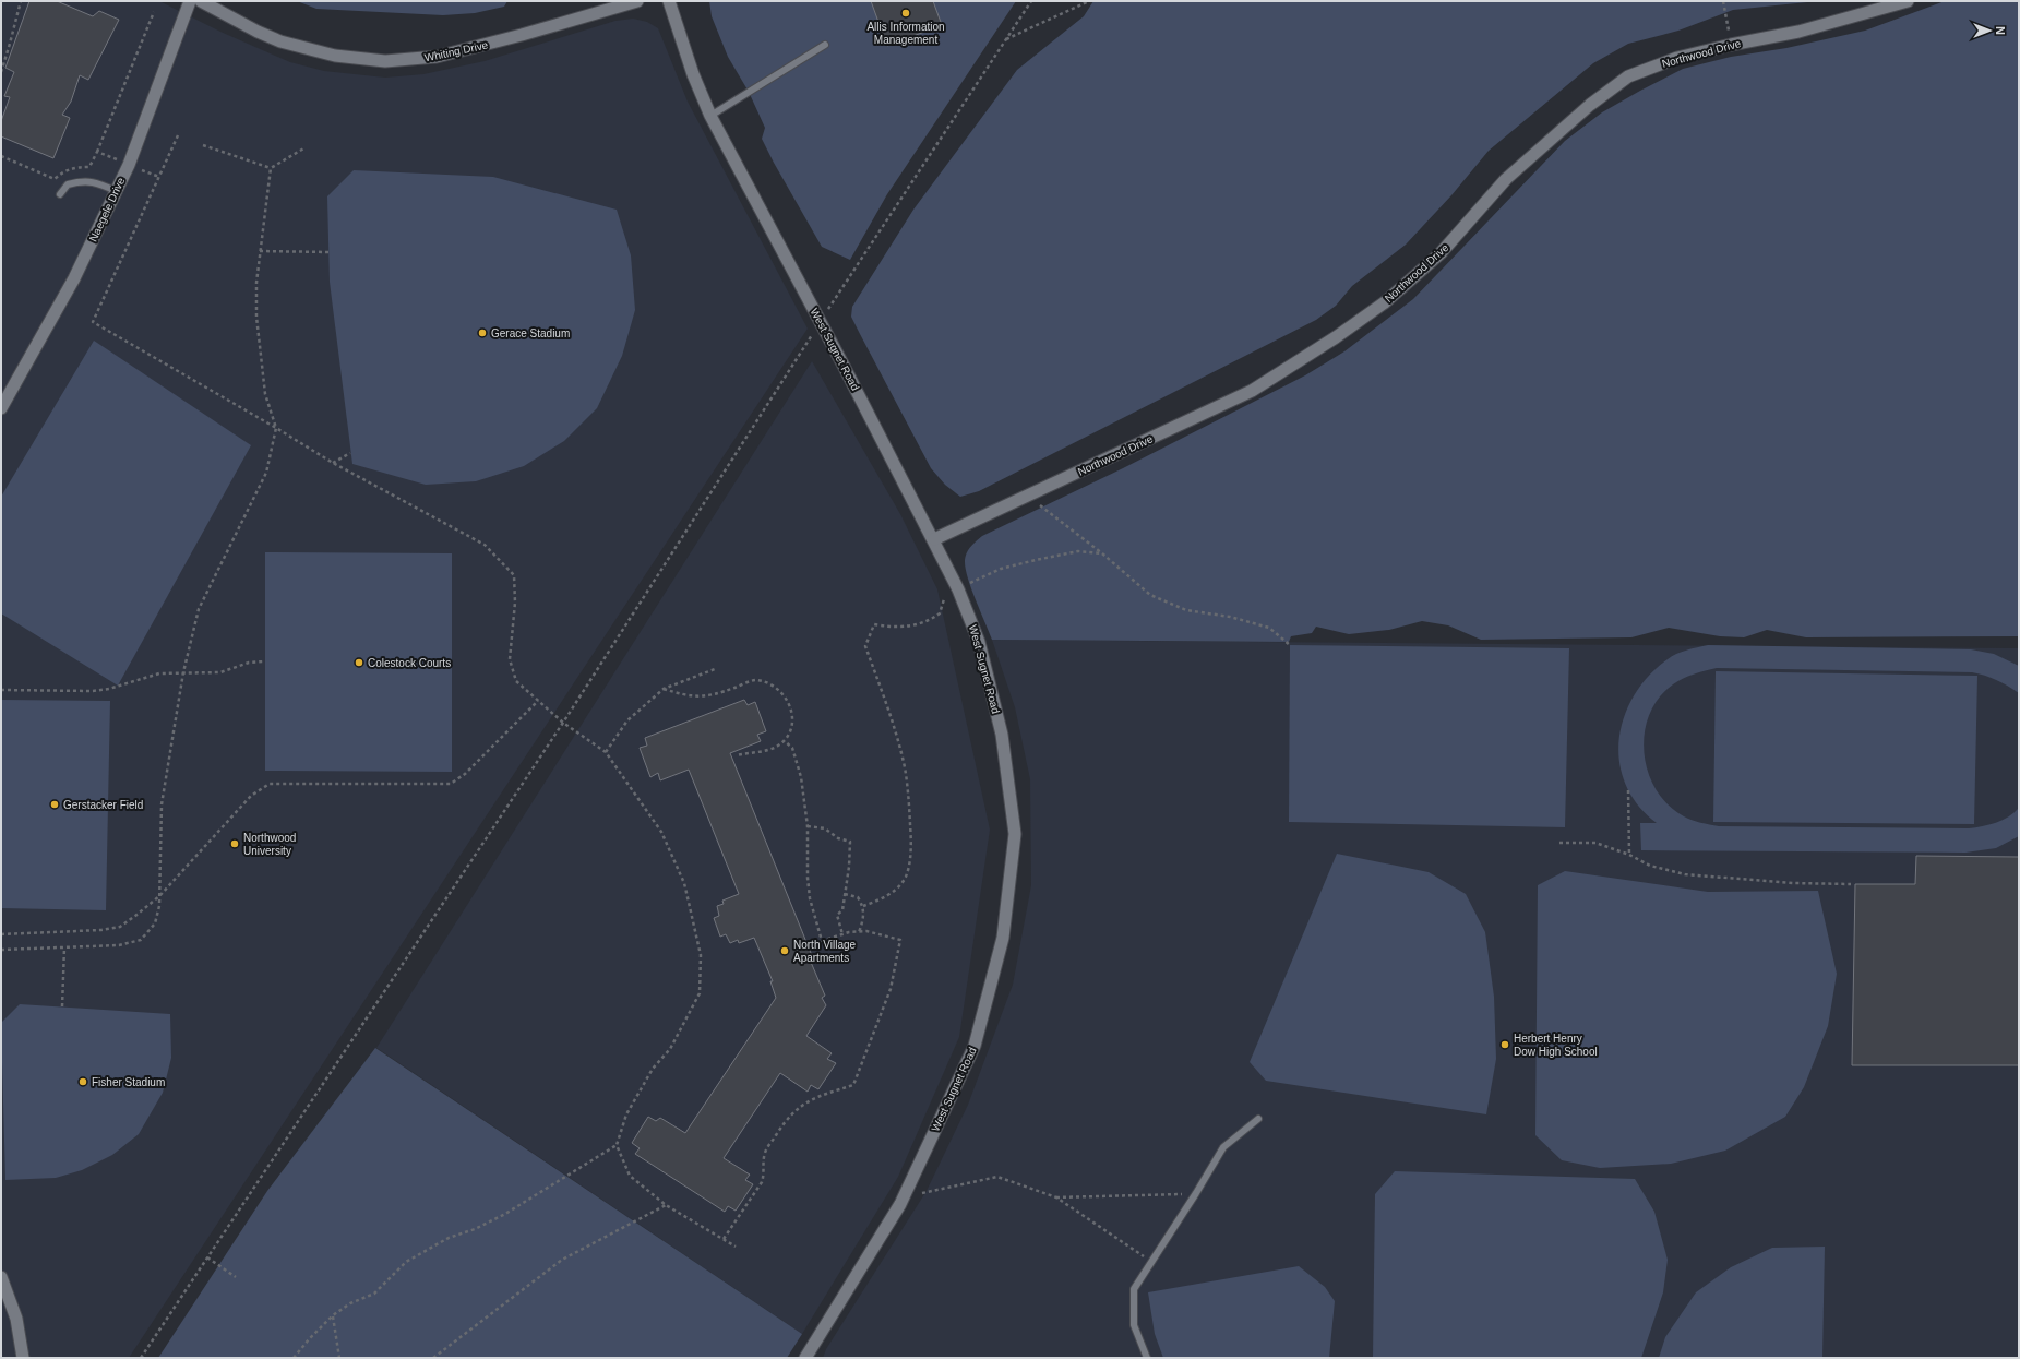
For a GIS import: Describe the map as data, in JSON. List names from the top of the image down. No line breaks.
{"streets":{"street":["Whiting Drive","Northwood Drive","Naegele Drive","West Sugnet Road"]},"crossings":[["Northwood Drive","West Sugnet Road"]],"places":["Allis Information Management","Gerace Stadium","Colestock Courts","Gerstacker Field","Northwood University","North Village Apartments","Herbert Henry Dow High School","Fisher Stadium"],"north":"right"}
